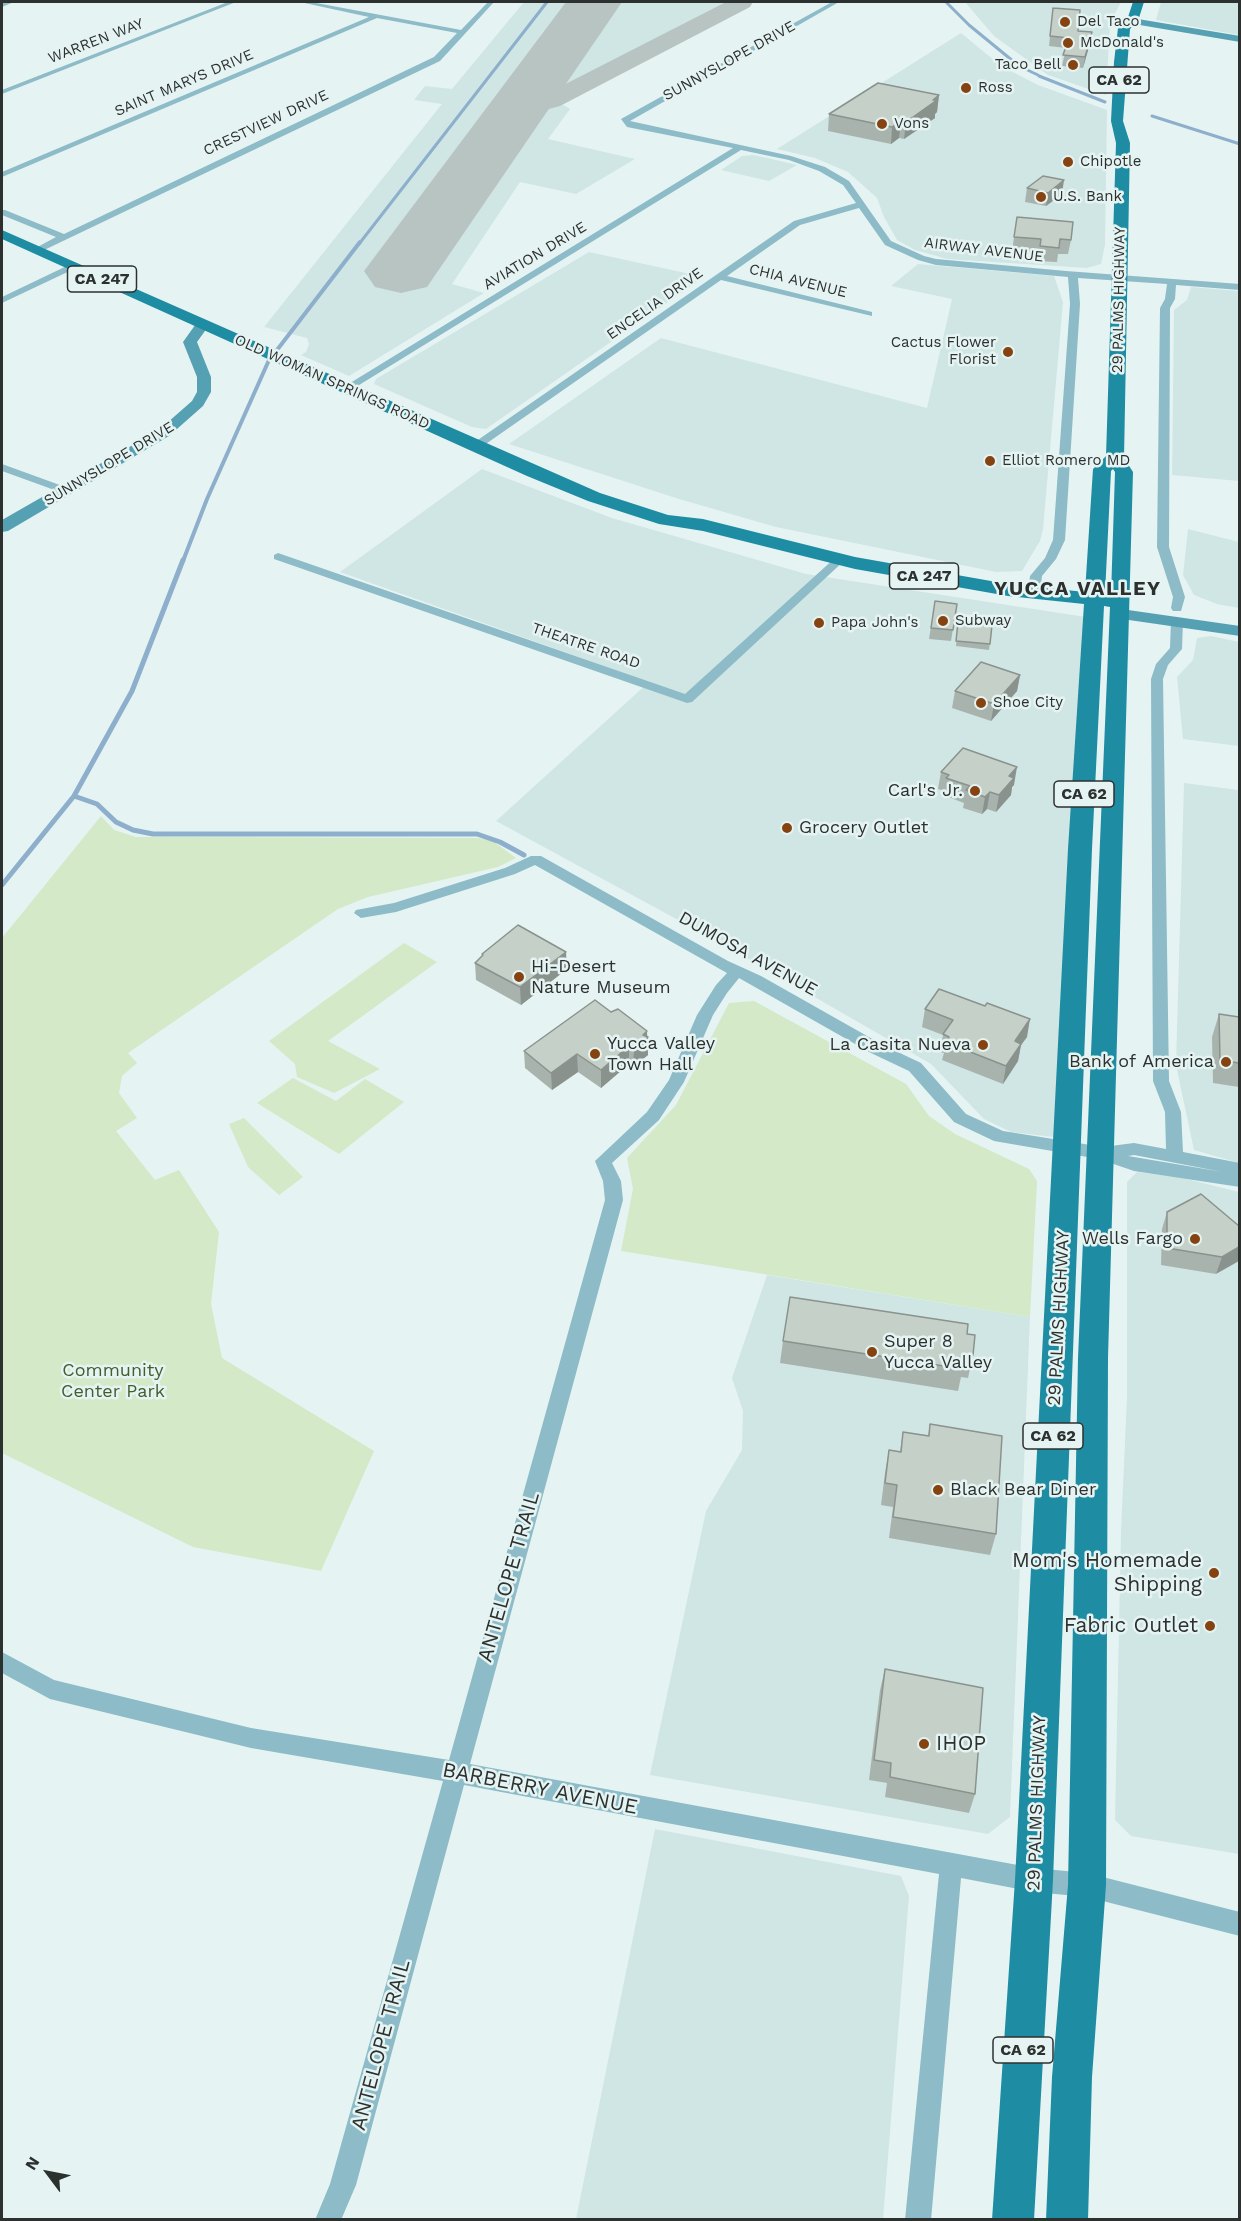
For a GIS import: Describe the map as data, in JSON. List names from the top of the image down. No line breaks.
{"streets":{"main road":["CA 62","CA 247","29 PALMS HIGHWAY","OLD WOMAN SPRINGS ROAD"],"street":["WARREN WAY","SUNNYSLOPE DRIVE","SAINT MARYS DRIVE","CRESTVIEW DRIVE","AIRWAY AVENUE","AVIATION DRIVE","CHIA AVENUE","ENCELIA DRIVE","THEATRE ROAD","DUMOSA AVENUE","ANTELOPE TRAIL","BARBERRY AVENUE"]},"crossings":[["SUNNYSLOPE DRIVE","AIRWAY AVENUE"],["SUNNYSLOPE DRIVE","OLD WOMAN SPRINGS ROAD"],["CA 62","29 PALMS HIGHWAY"],["CRESTVIEW DRIVE","OLD WOMAN SPRINGS ROAD"],["AIRWAY AVENUE","AVIATION DRIVE"],["AIRWAY AVENUE","29 PALMS HIGHWAY"],["AIRWAY AVENUE","ENCELIA DRIVE"],["AVIATION DRIVE","OLD WOMAN SPRINGS ROAD"],["CHIA AVENUE","ENCELIA DRIVE"],["29 PALMS HIGHWAY","OLD WOMAN SPRINGS ROAD"],["29 PALMS HIGHWAY","DUMOSA AVENUE"],["29 PALMS HIGHWAY","BARBERRY AVENUE"],["ENCELIA DRIVE","OLD WOMAN SPRINGS ROAD"],["OLD WOMAN SPRINGS ROAD","THEATRE ROAD"],["DUMOSA AVENUE","ANTELOPE TRAIL"],["ANTELOPE TRAIL","BARBERRY AVENUE"]],"districts":["YUCCA VALLEY"],"parks":["Community Center Park"],"places":["Del Taco","McDonald's","Taco Bell","Ross","Vons","Chipotle","U.S. Bank","Cactus Flower Florist","Elliot Romero MD","Subway","Papa John's","Shoe City","Carl's Jr.","Grocery Outlet","Hi-Desert Nature Museum","La Casita Nueva","Yucca Valley Town Hall","Bank of America","Wells Fargo","Super 8 Yucca Valley","Black Bear Diner","Mom's Homemade Shipping","Fabric Outlet","IHOP"],"north":"top left"}
